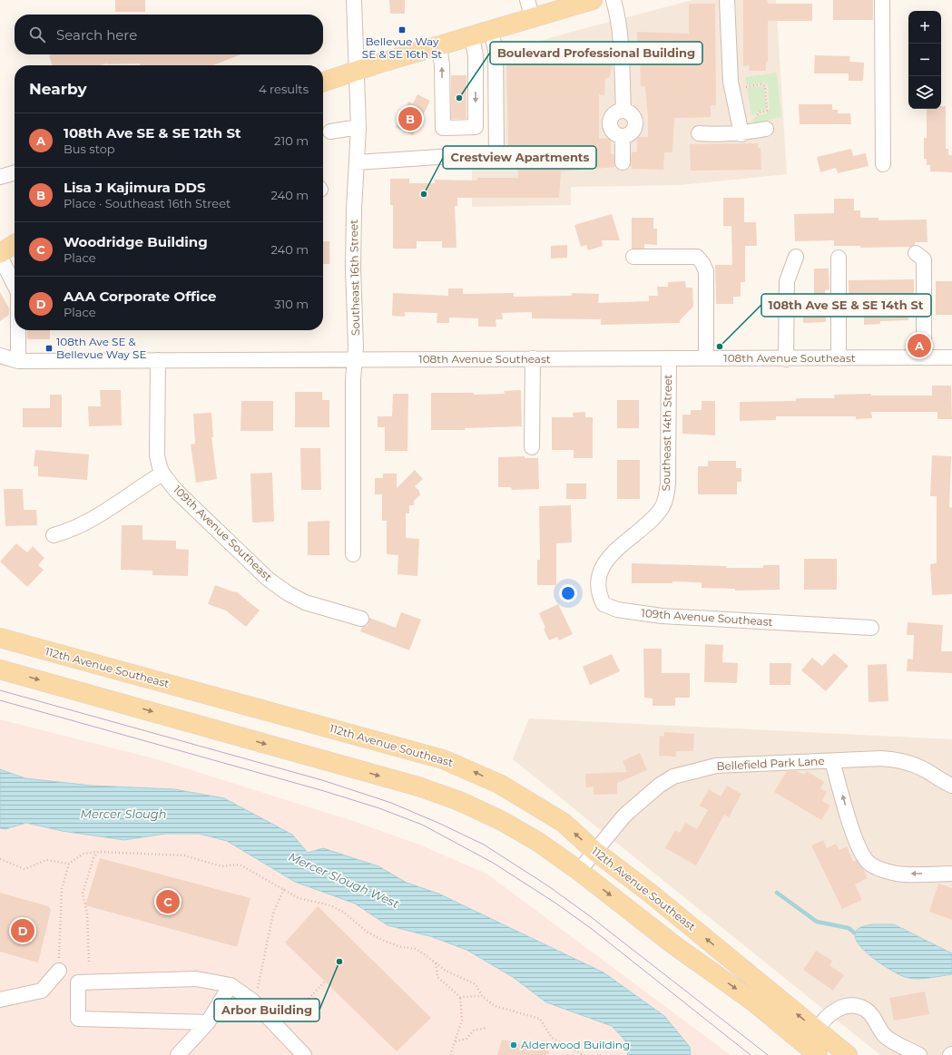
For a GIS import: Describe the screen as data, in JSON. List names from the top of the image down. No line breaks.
{"streets":{"main road":["112th Avenue Southeast"],"street":["Southeast 16th Street","108th Avenue Southeast","Southeast 14th Street","109th Avenue Southeast","Bellefield Park Lane"]},"crossings":[["Southeast 16th Street","108th Avenue Southeast"],["108th Avenue Southeast","Southeast 14th Street"],["Southeast 14th Street","109th Avenue Southeast"],["112th Avenue Southeast","Bellefield Park Lane"]],"water":["Mercer Slough","Mercer Slough West"],"places":{"transit":["Bellevue Way SE & SE 16th St","108th Ave SE & Bellevue Way SE"],"other":["Boulevard Professional Building","Crestview Apartments","108th Ave SE & SE 14th St","Arbor Building","Alderwood Building"]},"page":{"map_buttons":["+","−"],"search":"Search here","heading":["Nearby","4 results"],"pins":["B","A","C","D"],"list":[{"mark":"A","name":"108th Ave SE & SE 12th St","note":"Bus stop","value":"210 m"},{"mark":"B","name":"Lisa J Kajimura DDS","note":"Place · Southeast 16th Street","value":"240 m"},{"mark":"C","name":"Woodridge Building","note":"Place","value":"240 m"},{"mark":"D","name":"AAA Corporate Office","note":"Place","value":"310 m"}]}}
